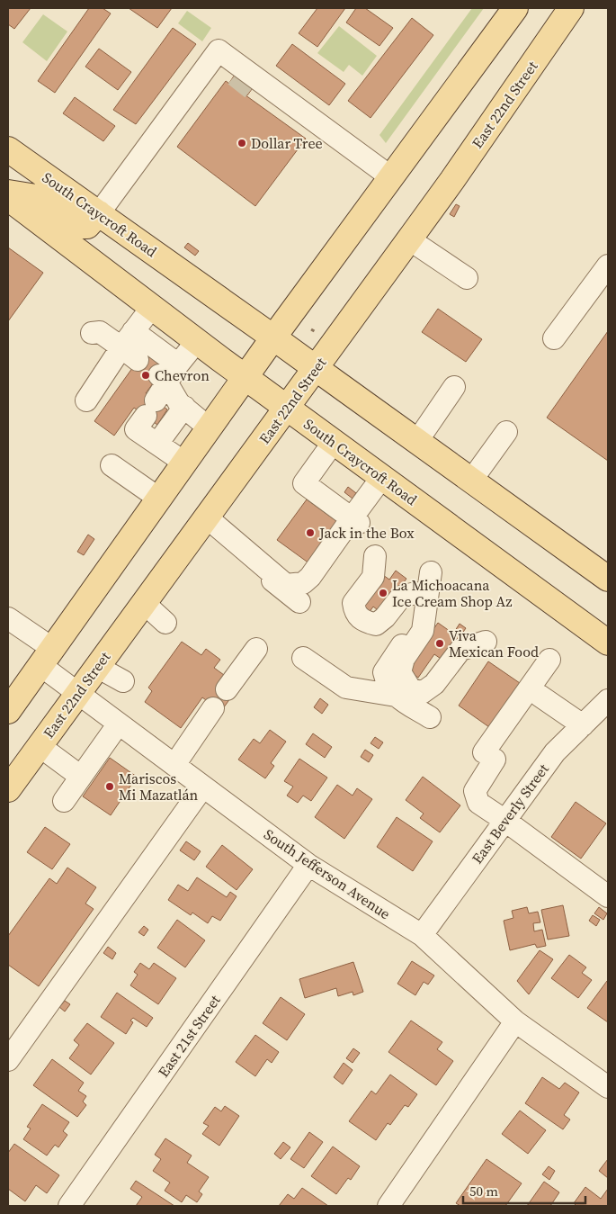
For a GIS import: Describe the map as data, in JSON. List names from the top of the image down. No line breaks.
{"streets":{"main road":["East 22nd Street","South Craycroft Road"],"street":["East Beverly Street","South Jefferson Avenue","East 21st Street"]},"crossings":[["East 22nd Street","South Craycroft Road"],["East 22nd Street","South Jefferson Avenue"],["East Beverly Street","South Jefferson Avenue"],["South Jefferson Avenue","East 21st Street"]],"places":["Dollar Tree","Chevron","Jack in the Box","La Michoacana Ice Cream Shop Az","Viva Mexican Food","Mariscos Mi Mazatlán"],"scale_bar":"50 m"}
